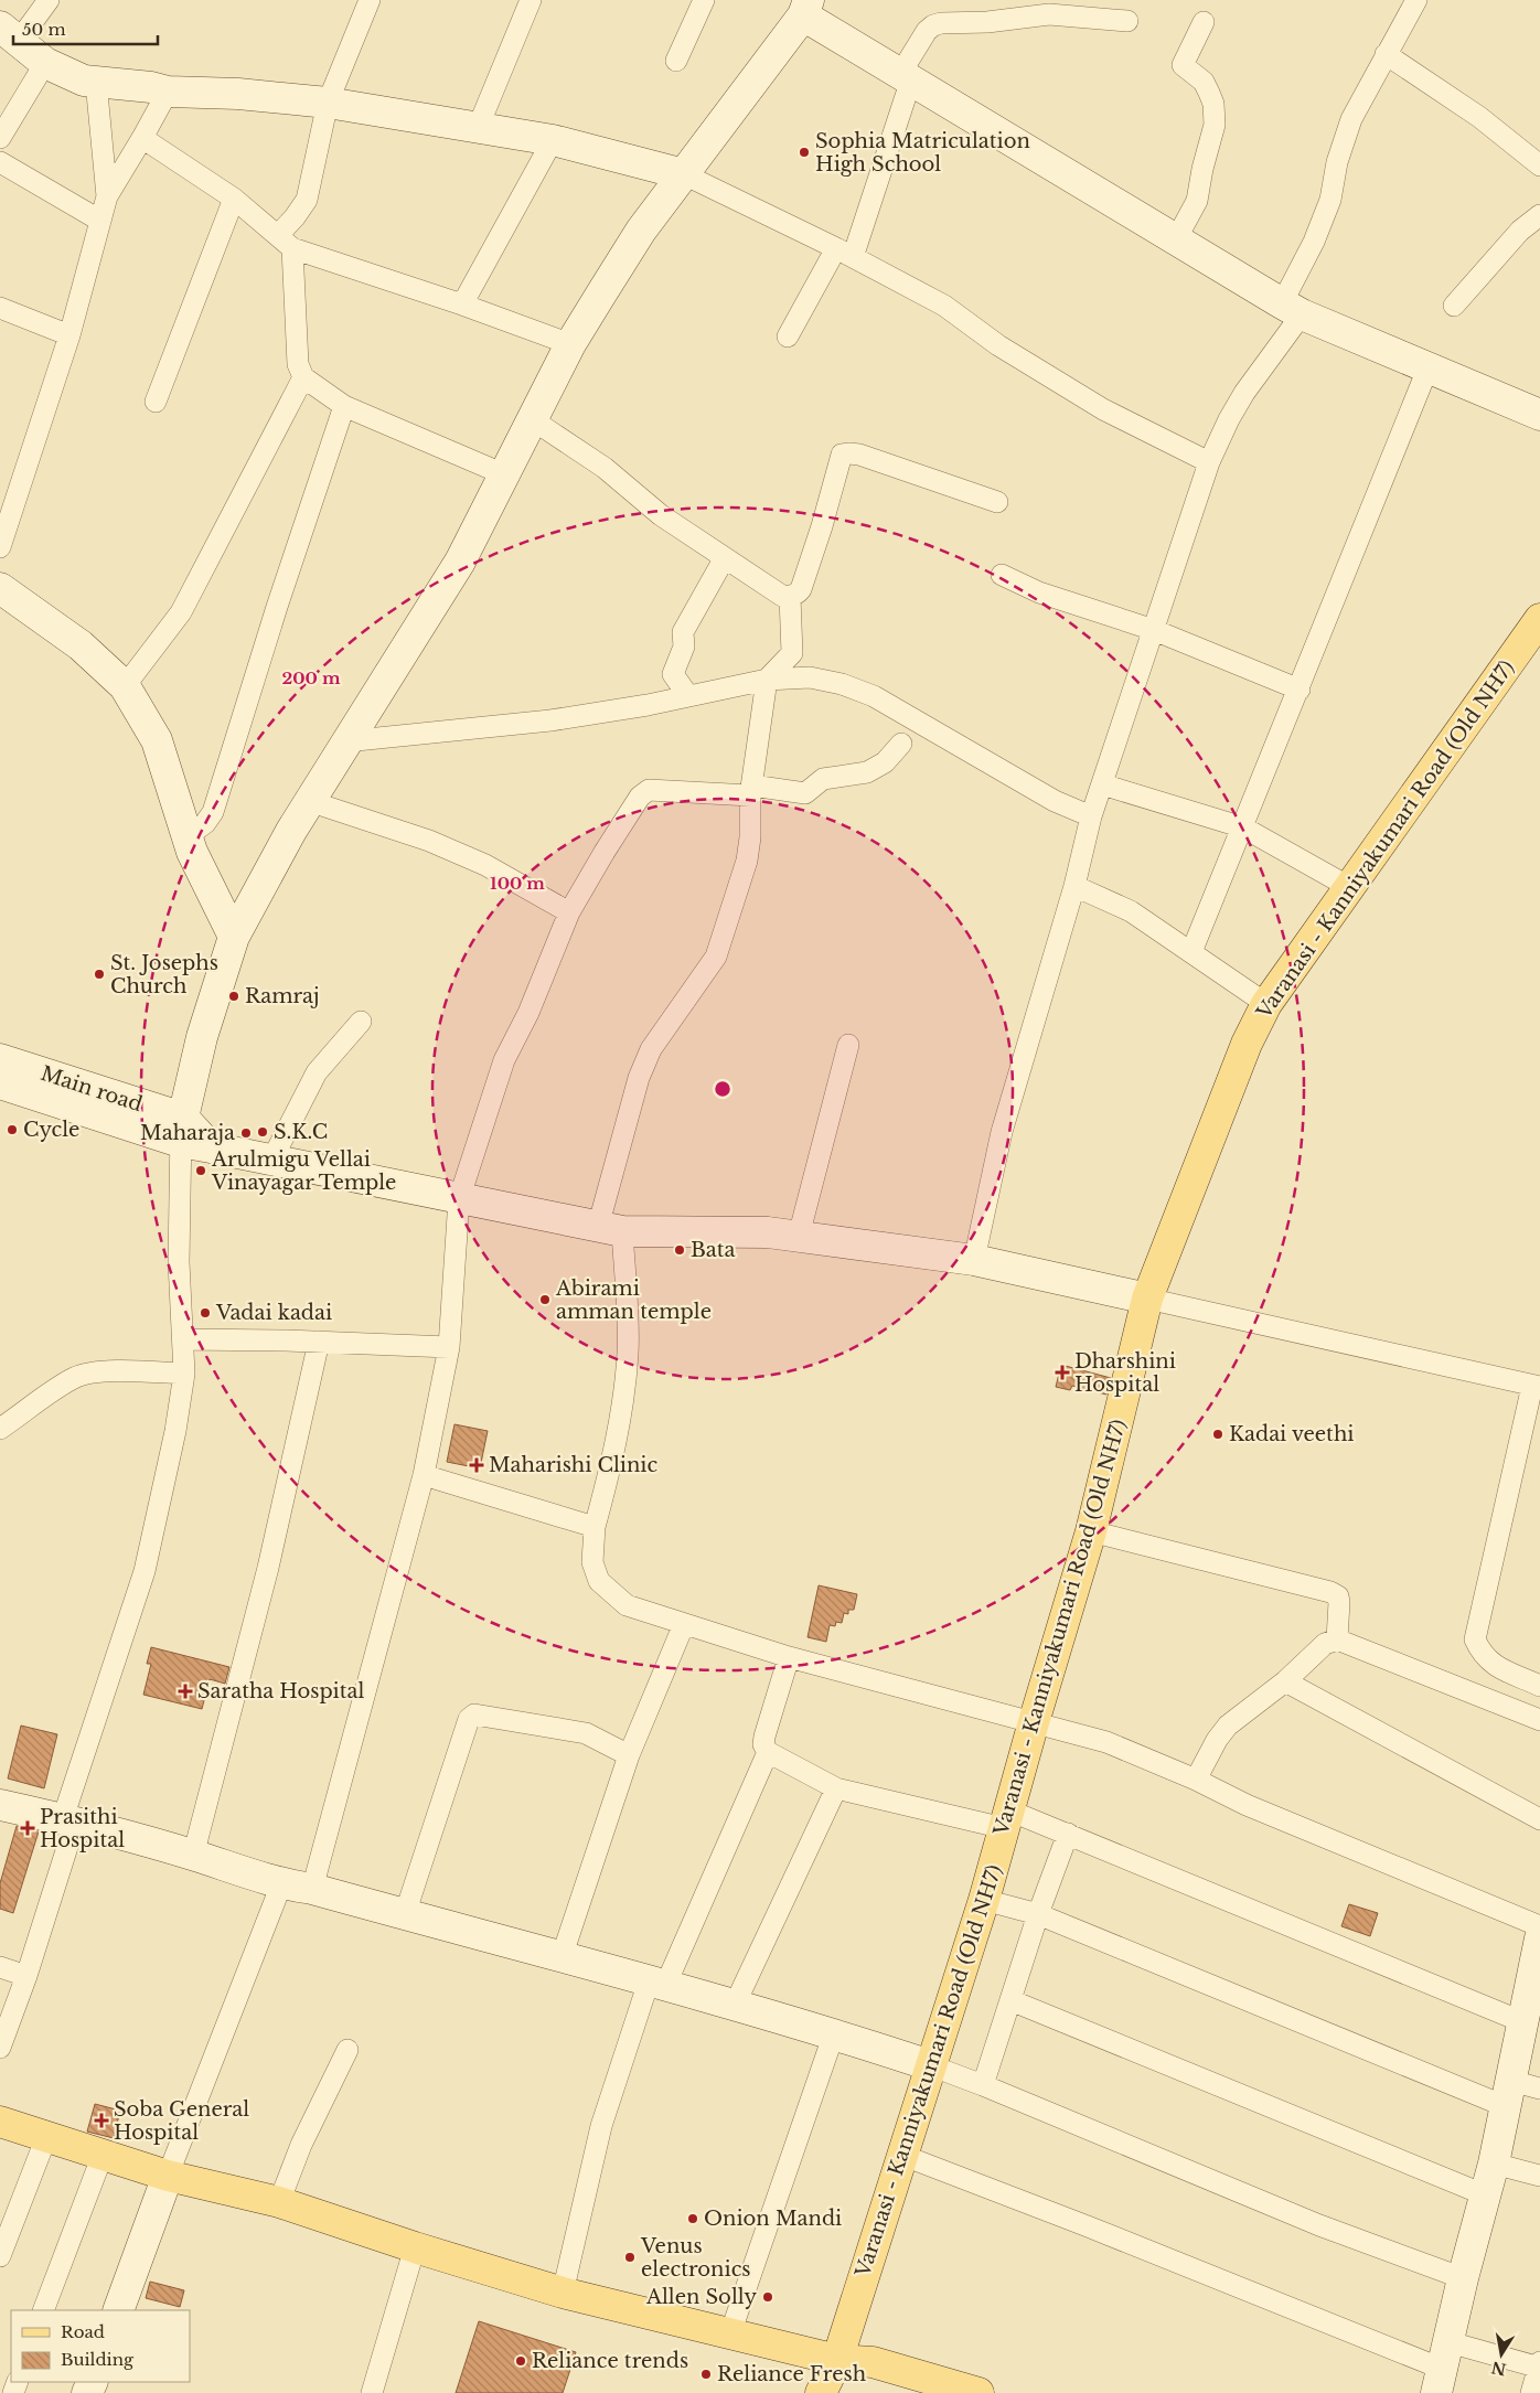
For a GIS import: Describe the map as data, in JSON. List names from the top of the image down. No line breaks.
{"streets":{"main road":["Varanasi - Kanniyakumari Road (Old NH7)","Main road"]},"places":{"other":["Sophia Matriculation High School","St. Josephs Church","Ramraj","Cycle","S.K.C","Maharaja","Arulmigu Vellai Vinayagar Temple","Bata","Abirami amman temple","Vadai kadai","Kadai veethi","Onion Mandi","Venus electronics","Allen Solly","Reliance trends","Reliance Fresh"],"health":["Dharshini Hospital","Maharishi Clinic","Saratha Hospital","Prasithi Hospital","Soba General Hospital"]},"legend":["Road","Building"],"scale_bar":"50 m","north":"bottom","rings":["200 m","100 m"]}
